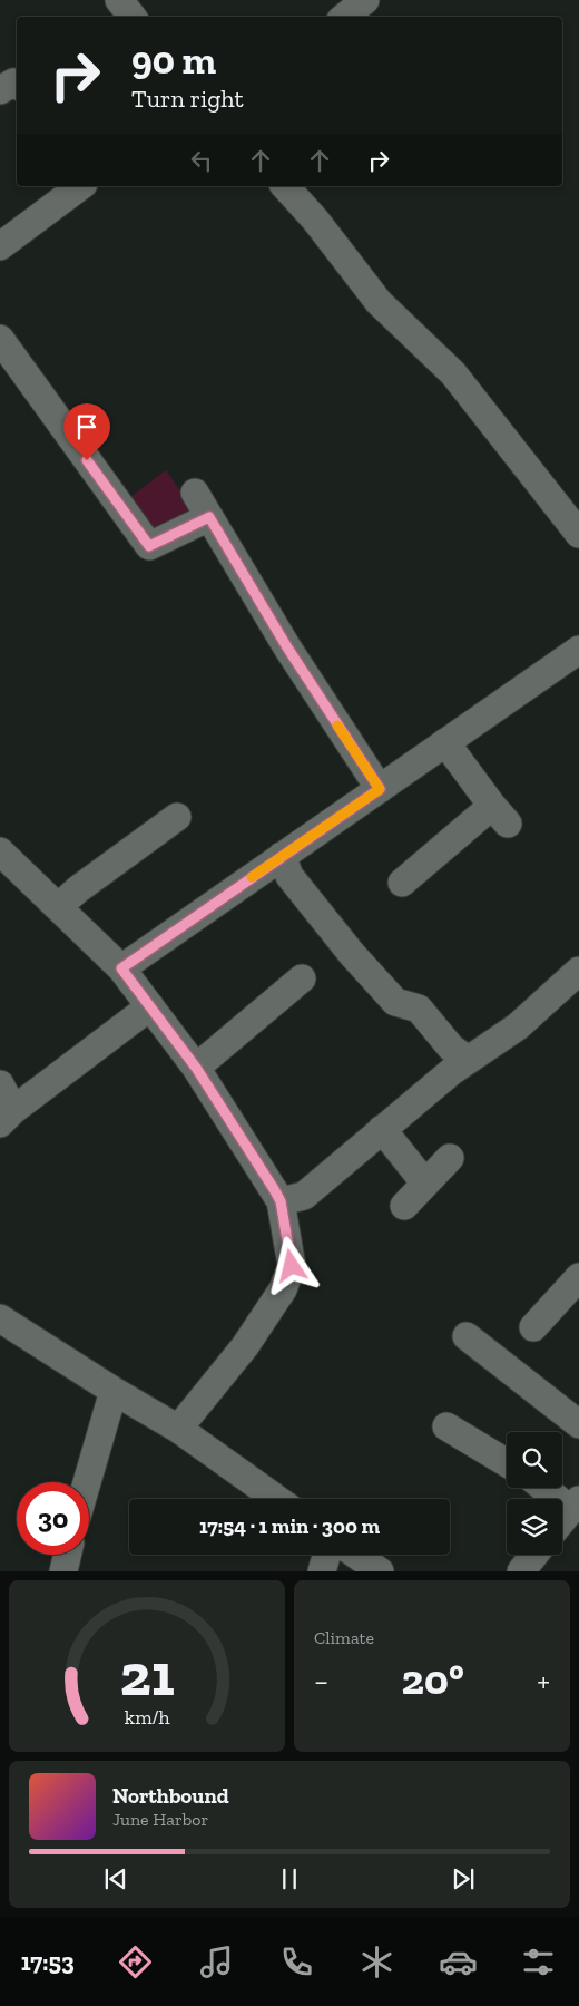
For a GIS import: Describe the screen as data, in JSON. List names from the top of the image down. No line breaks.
{"page":{"turn":["90 m","Turn right"],"limit":"30","trip":"17:54 · 1 min · 300 m","tile":"Climate","heat":["−","20°","+"],"song":["Northbound","June Harbor"],"tabs":"17:53","gauge":["21","km/h"]}}
